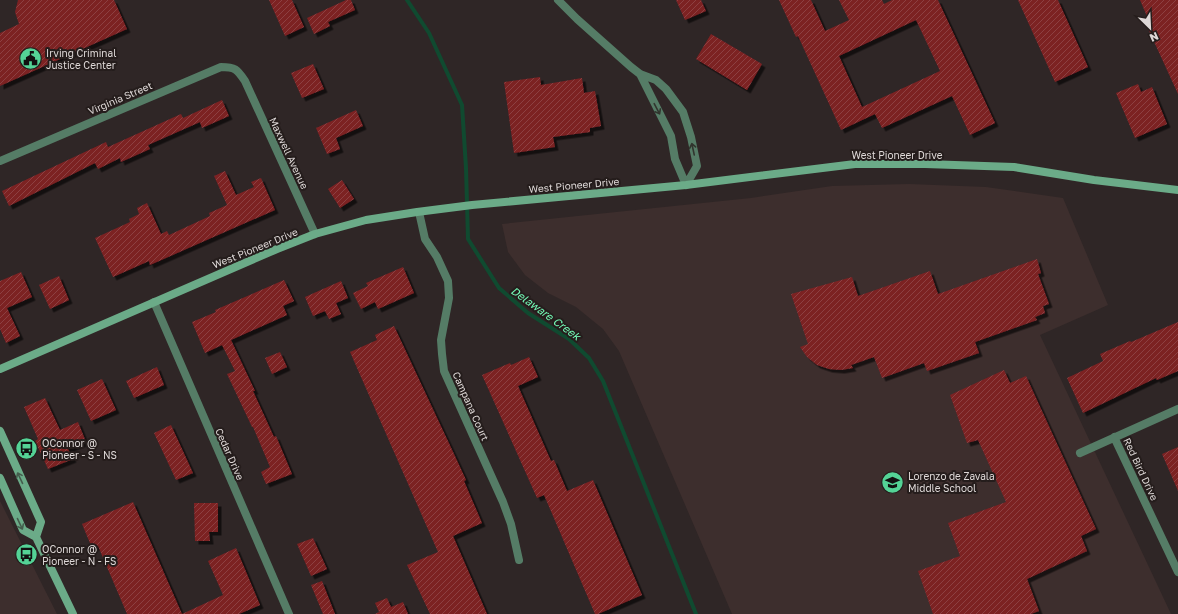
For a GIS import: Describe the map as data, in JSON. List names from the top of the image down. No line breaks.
{"streets":{"main road":["West Pioneer Drive"],"street":["Virginia Street","Maxwell Avenue","Campana Court","Cedar Drive","Red Bird Drive"]},"crossings":[["Virginia Street","Maxwell Avenue"],["Maxwell Avenue","West Pioneer Drive"],["West Pioneer Drive","Campana Court"],["West Pioneer Drive","Cedar Drive"]],"water":["Delaware Creek"],"places":{"public building":["Irving Criminal Justice Center"],"bus stop":["OConnor @ Pioneer - S - NS","OConnor @ Pioneer - N - FS"],"school or university":["Lorenzo de Zavala Middle School"]},"north":"bottom right"}
